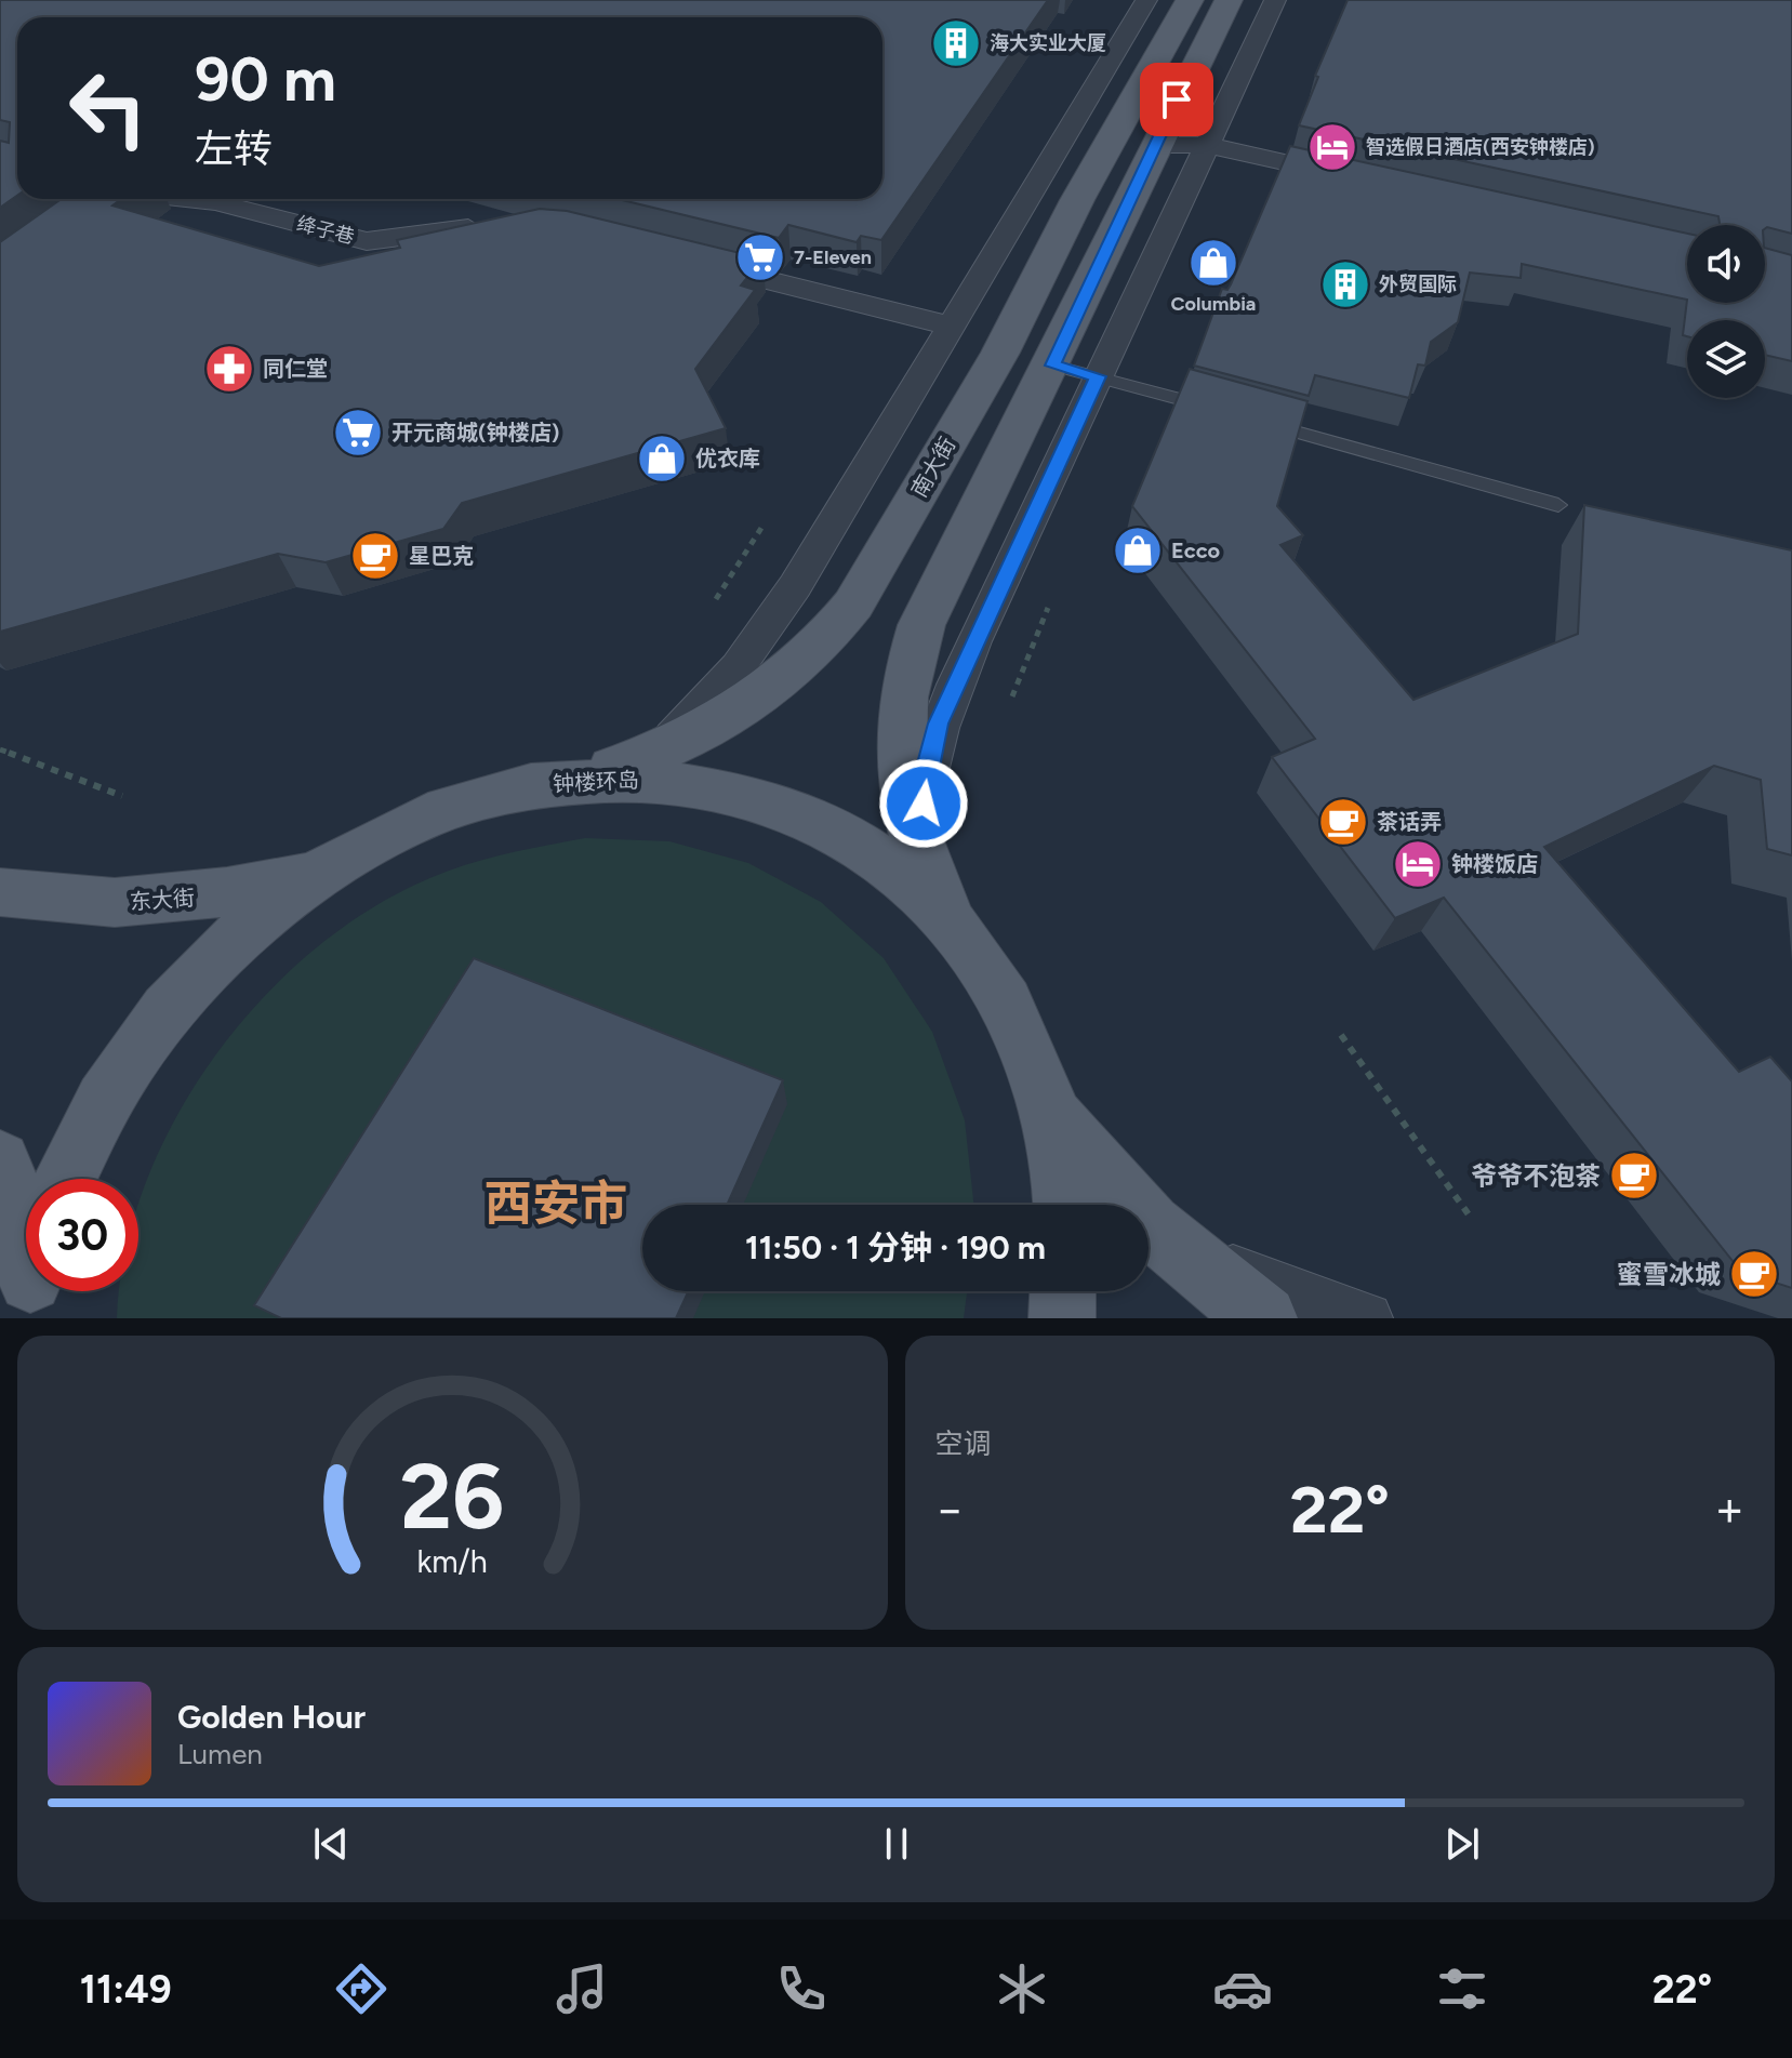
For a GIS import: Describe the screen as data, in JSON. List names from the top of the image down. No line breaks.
{"streets":{"main road":["南大街","钟楼环岛","东大街"],"street":["绛子巷"]},"crossings":[["南大街","钟楼环岛"],["钟楼环岛","东大街"]],"districts":["西安市"],"places":{"building":["海大实业大厦","外贸国际"],"hotel":["智选假日酒店(西安钟楼店)","钟楼饭店"],"supermarket":["7-Eleven","开元商城(钟楼店)"],"shop":["Columbia","优衣库","Ecco"],"pharmacy":["同仁堂"],"cafe":["星巴克","茶话弄","爷爷不泡茶","蜜雪冰城"]},"page":{"turn":["90 m","左转"],"limit":"30","trip":"11:50 · 1 分钟 · 190 m","tile":"空调","heat":["−","22°","+"],"song":["Golden Hour","Lumen"],"tabs":["11:49","22°"],"gauge":["26","km/h"]}}
